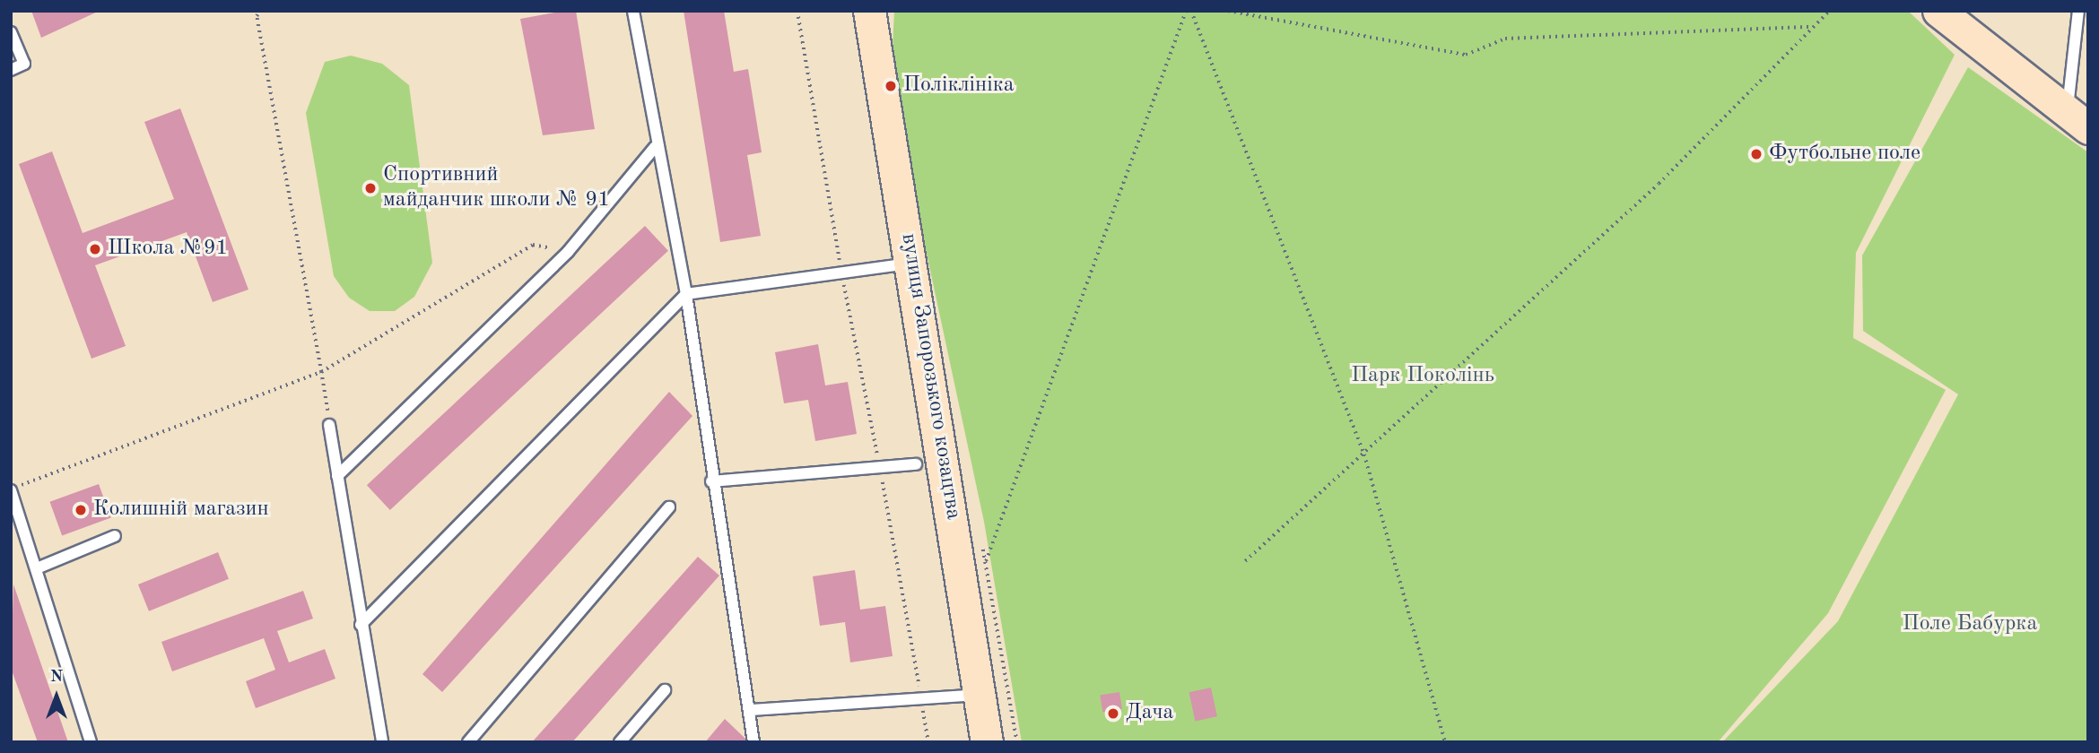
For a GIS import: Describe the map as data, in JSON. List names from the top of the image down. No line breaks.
{"streets":{"street":["вулиця Запорозького козацтва"]},"parks":["Парк Поколінь","Поле Бабурка"],"places":["Поліклініка","Футбольне поле","Спортивний майданчик школи № 91","Школа №91","Колишній магазин","Дача"],"north":"top"}
